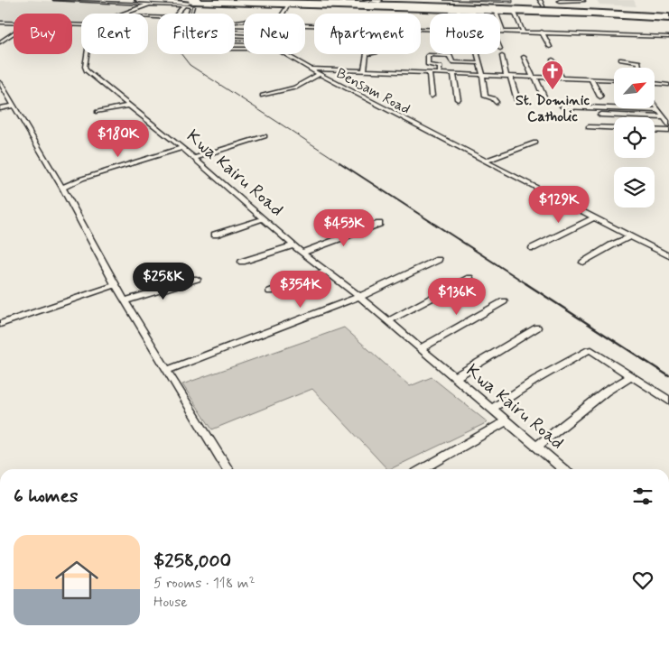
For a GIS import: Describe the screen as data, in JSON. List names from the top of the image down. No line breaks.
{"streets":{"street":["Bensam Road","Kwa Kairu Road"]},"places":{"church":["St. Dominic Catholic"]},"north":"top right","page":{"chip":["Buy","Rent","Filters","New","Apartment","House"],"price":["$180K","$129K","$453K","$258K","$354K","$136K"],"heading":"6 homes","list":[{"name":"$258,000","note":"5 rooms · 118 m² · House"}]}}
